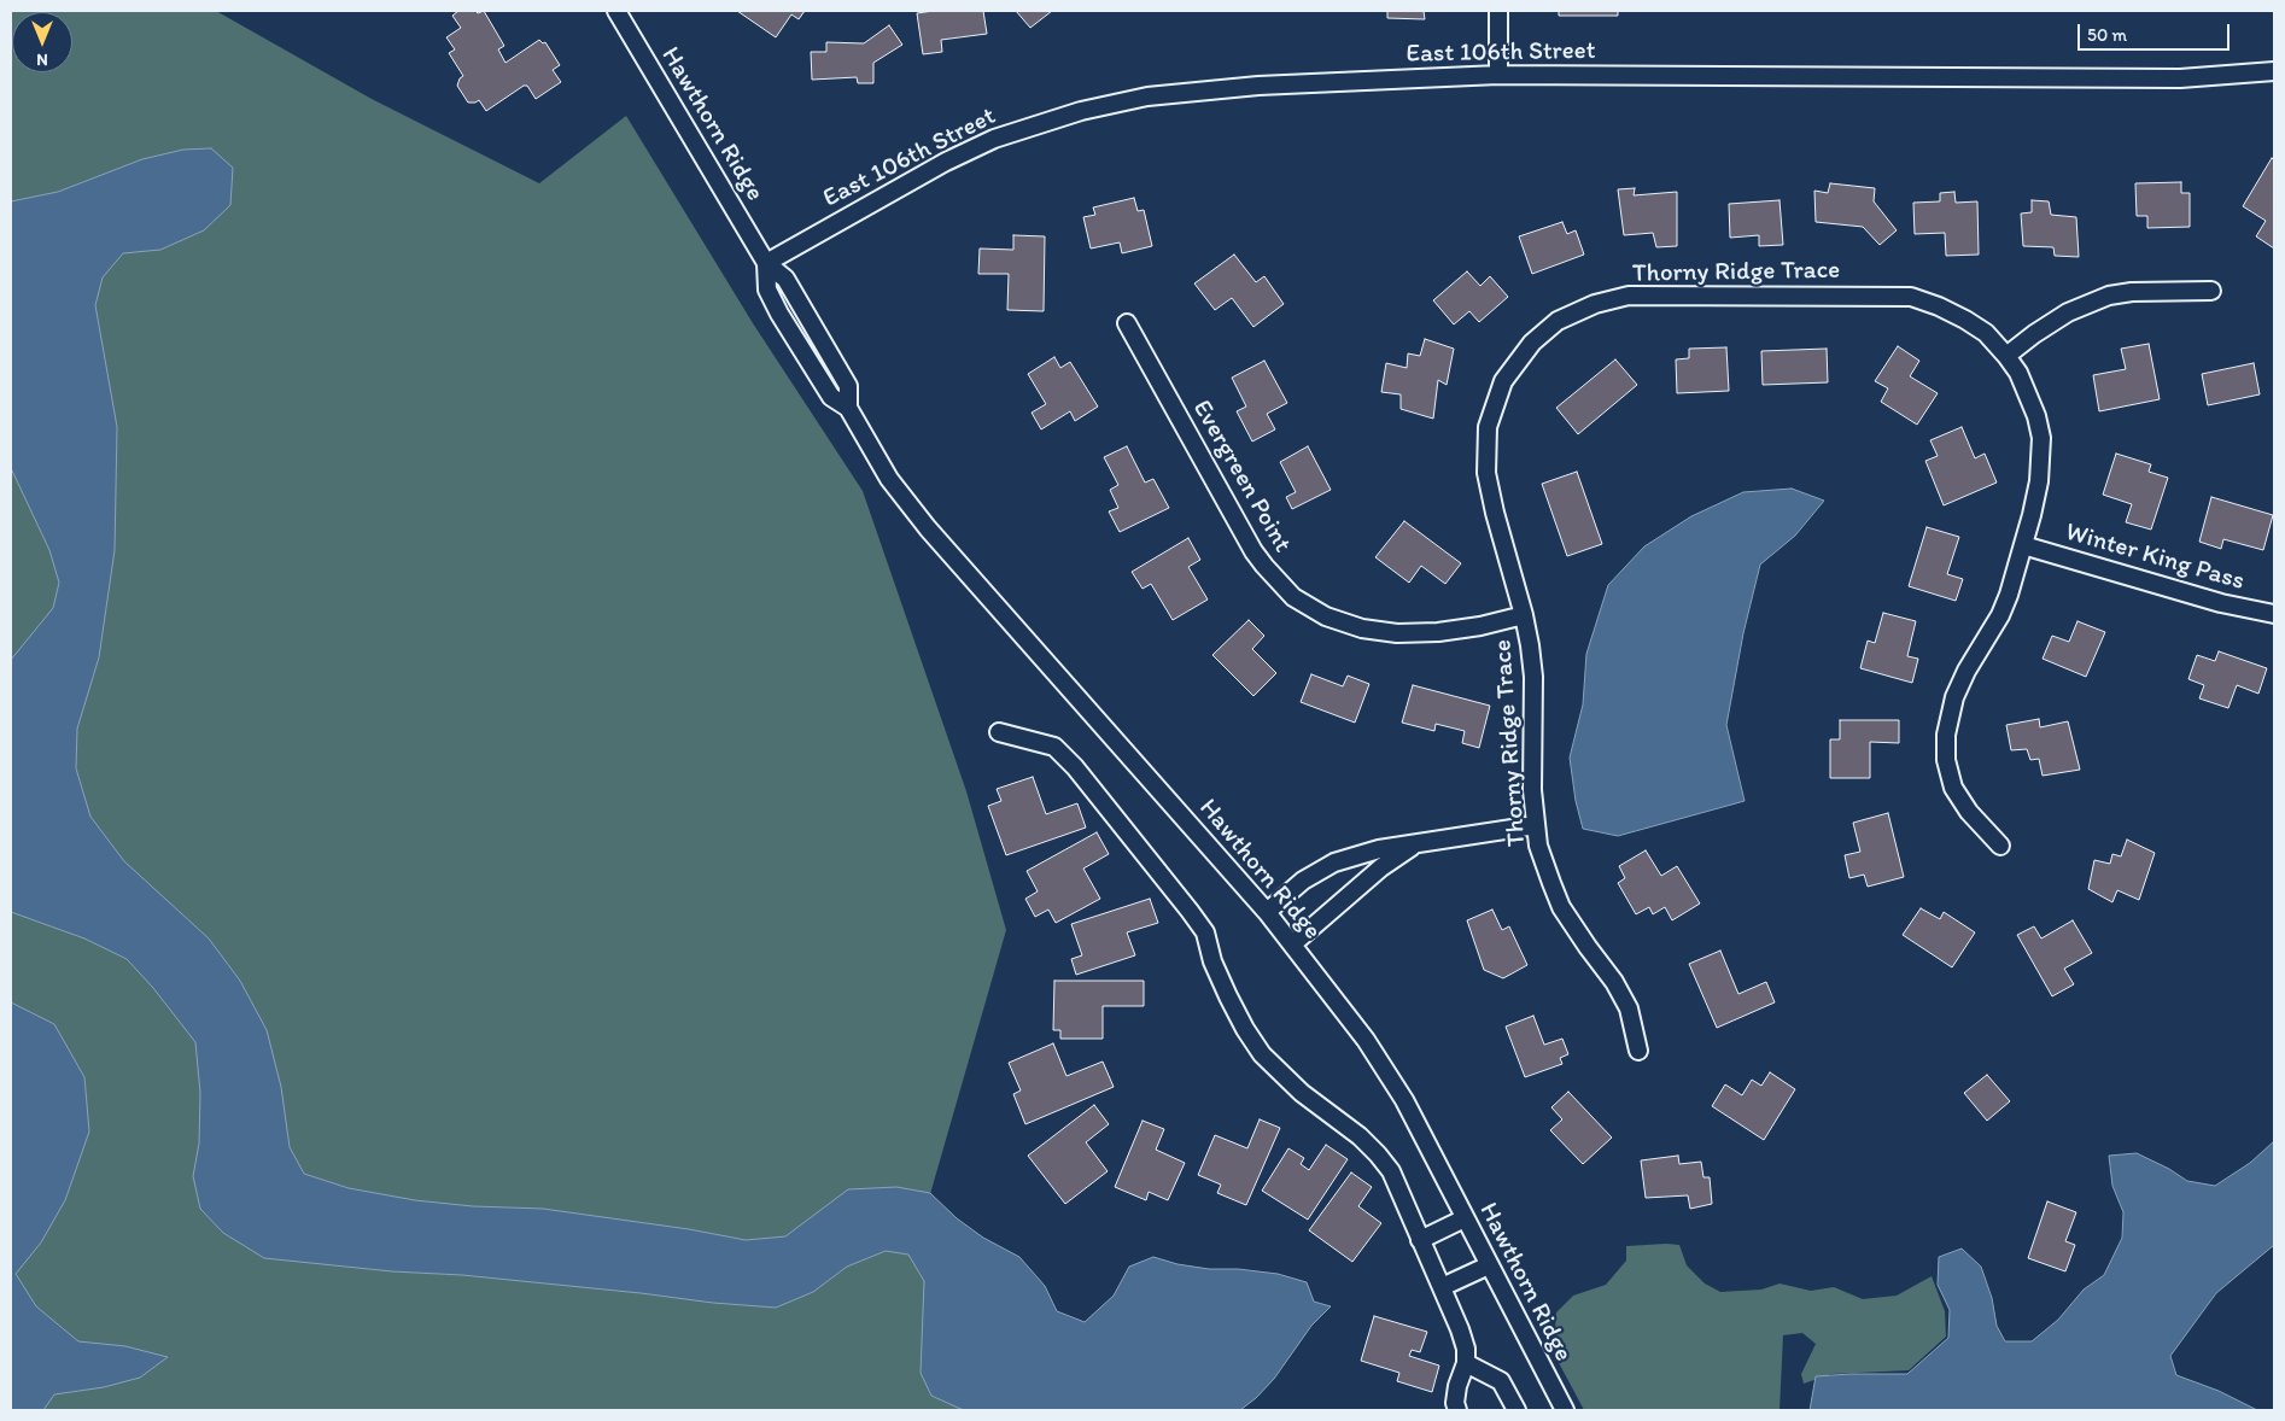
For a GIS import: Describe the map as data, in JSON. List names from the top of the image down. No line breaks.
{"streets":{"street":["East 106th Street","Hawthorn Ridge","Thorny Ridge Trace","Evergreen Point","Winter King Pass"]},"crossings":[["East 106th Street","Hawthorn Ridge"],["Thorny Ridge Trace","Evergreen Point"],["Thorny Ridge Trace","Winter King Pass"]],"scale_bar":"50 m","north":"bottom"}
